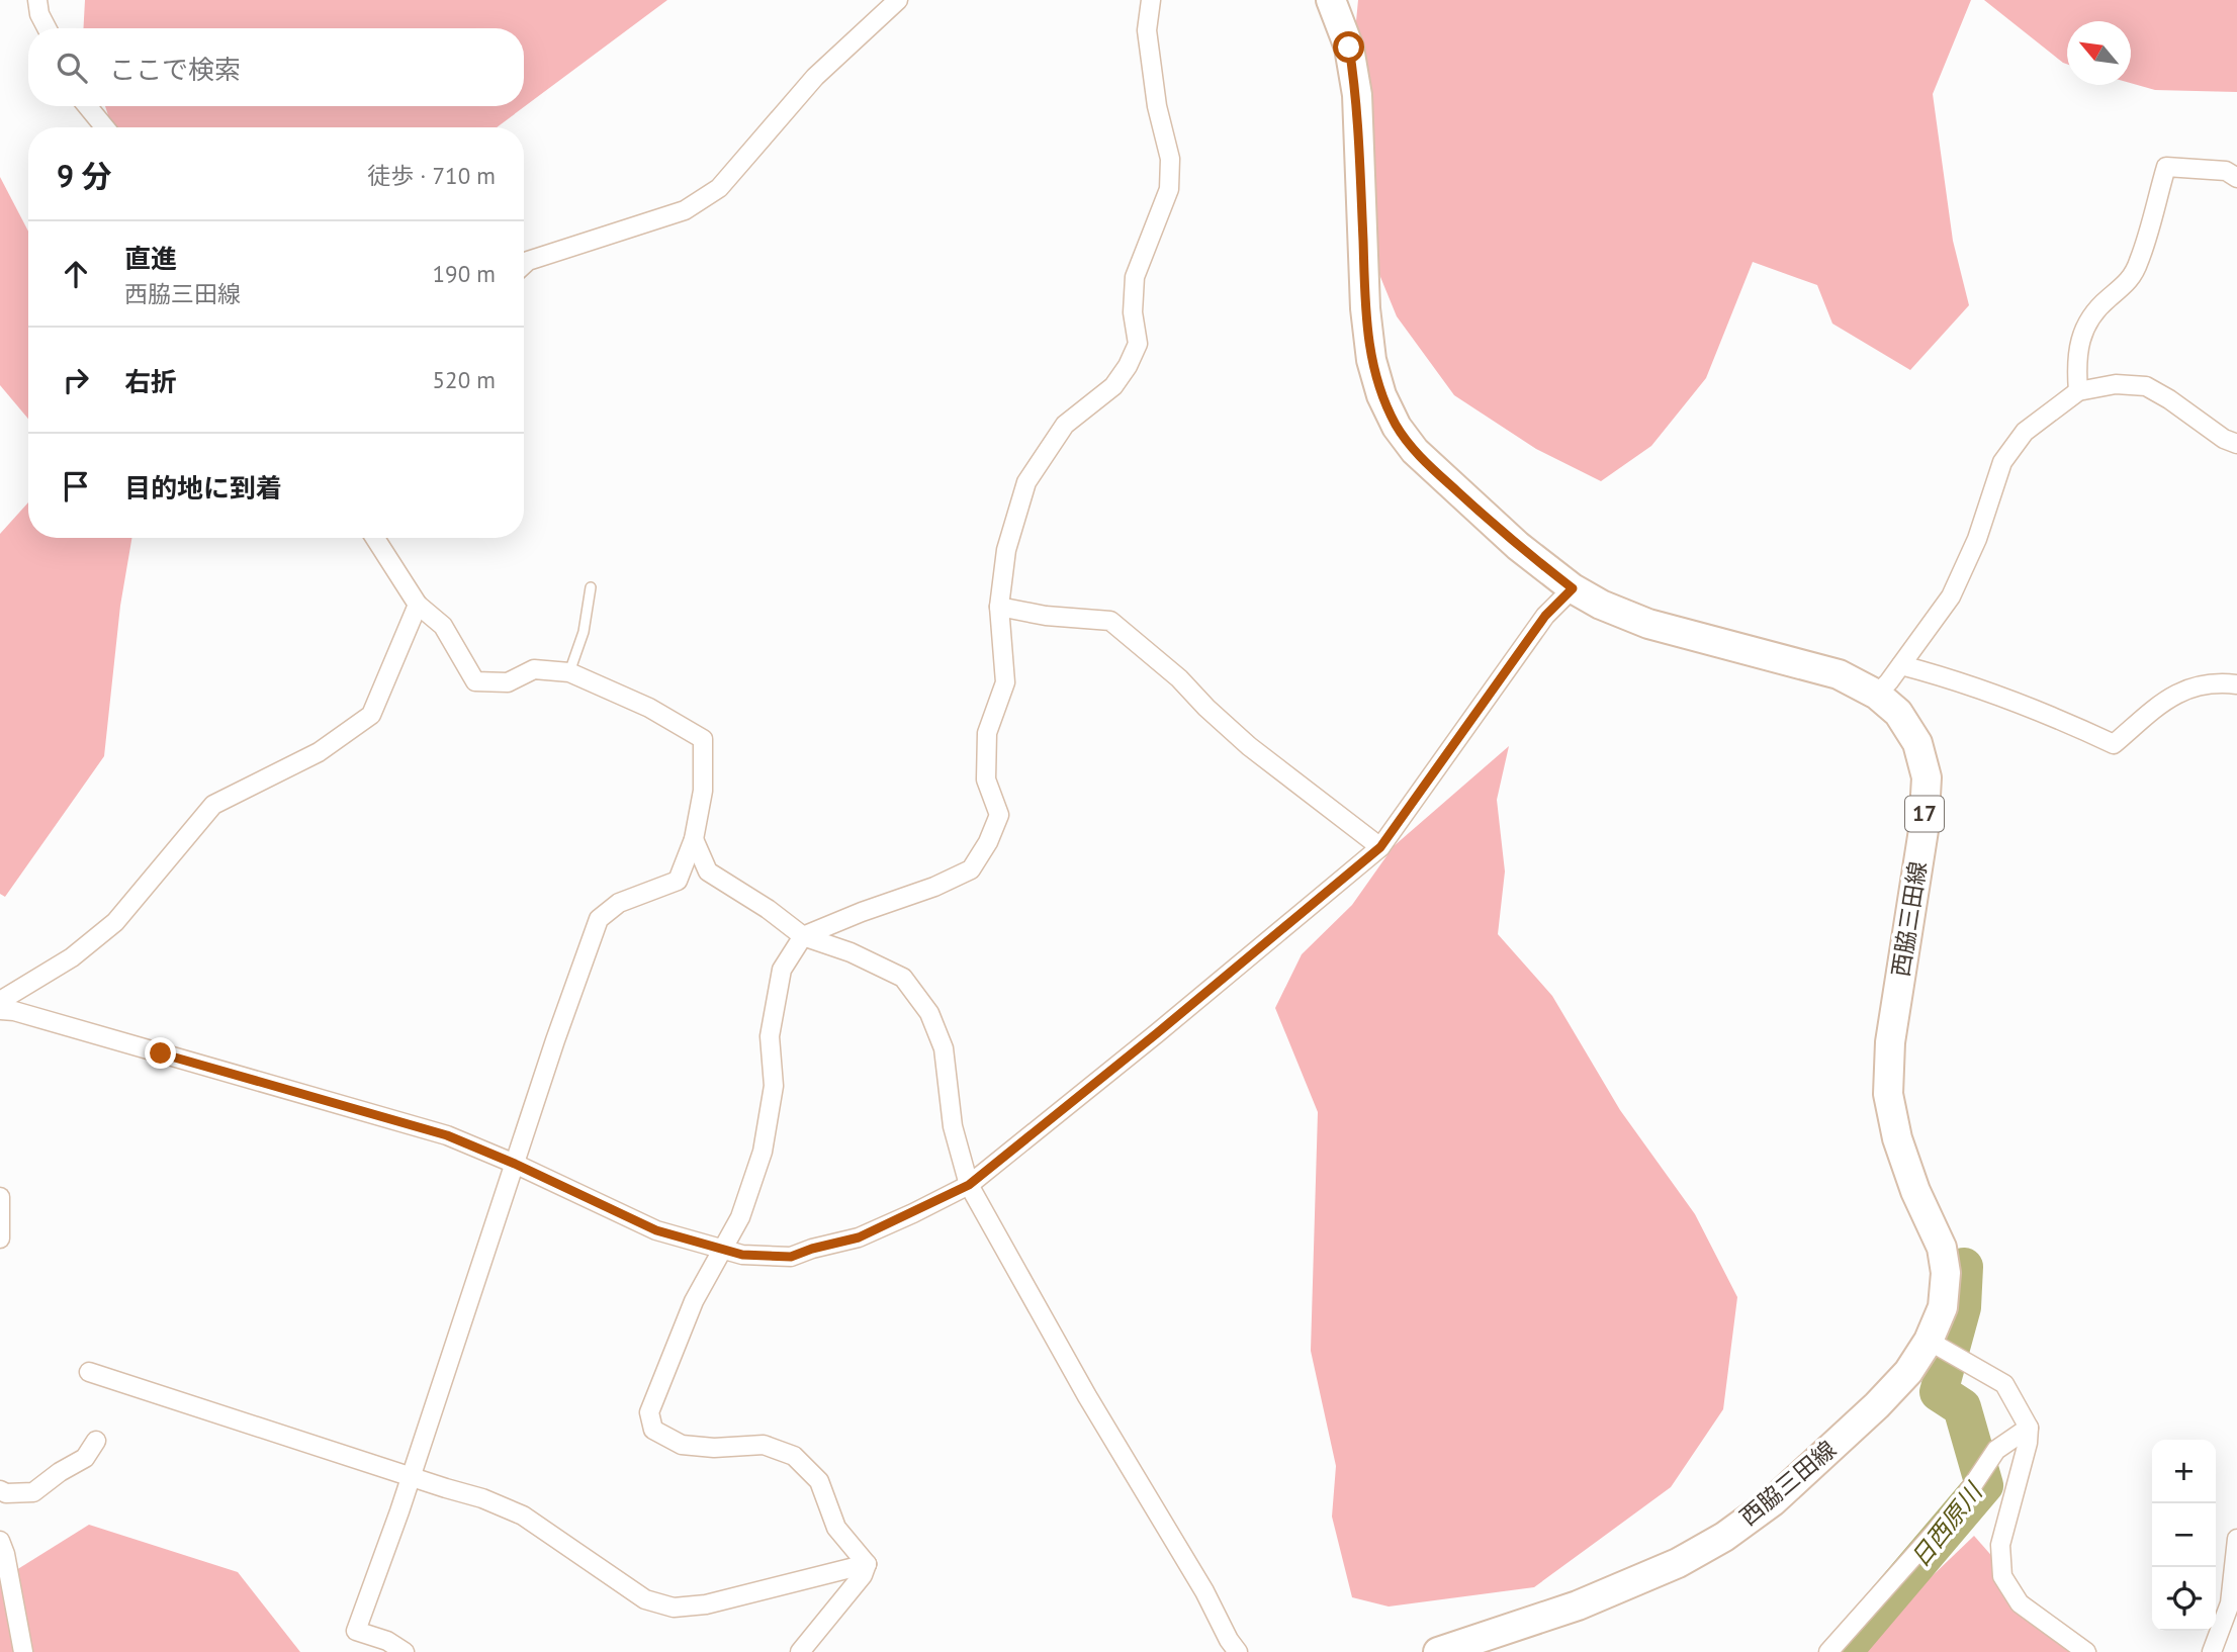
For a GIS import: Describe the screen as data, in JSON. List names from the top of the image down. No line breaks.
{"streets":{"main road":["17","西脇三田線"]},"water":["日西原川"],"north":"top left","page":{"search":"ここで検索","heading":["9 分","徒歩 · 710 m"],"list":[["直進","西脇三田線","190 m"],["右折","520 m"],"目的地に到着"],"map_buttons":["+","−"]}}
